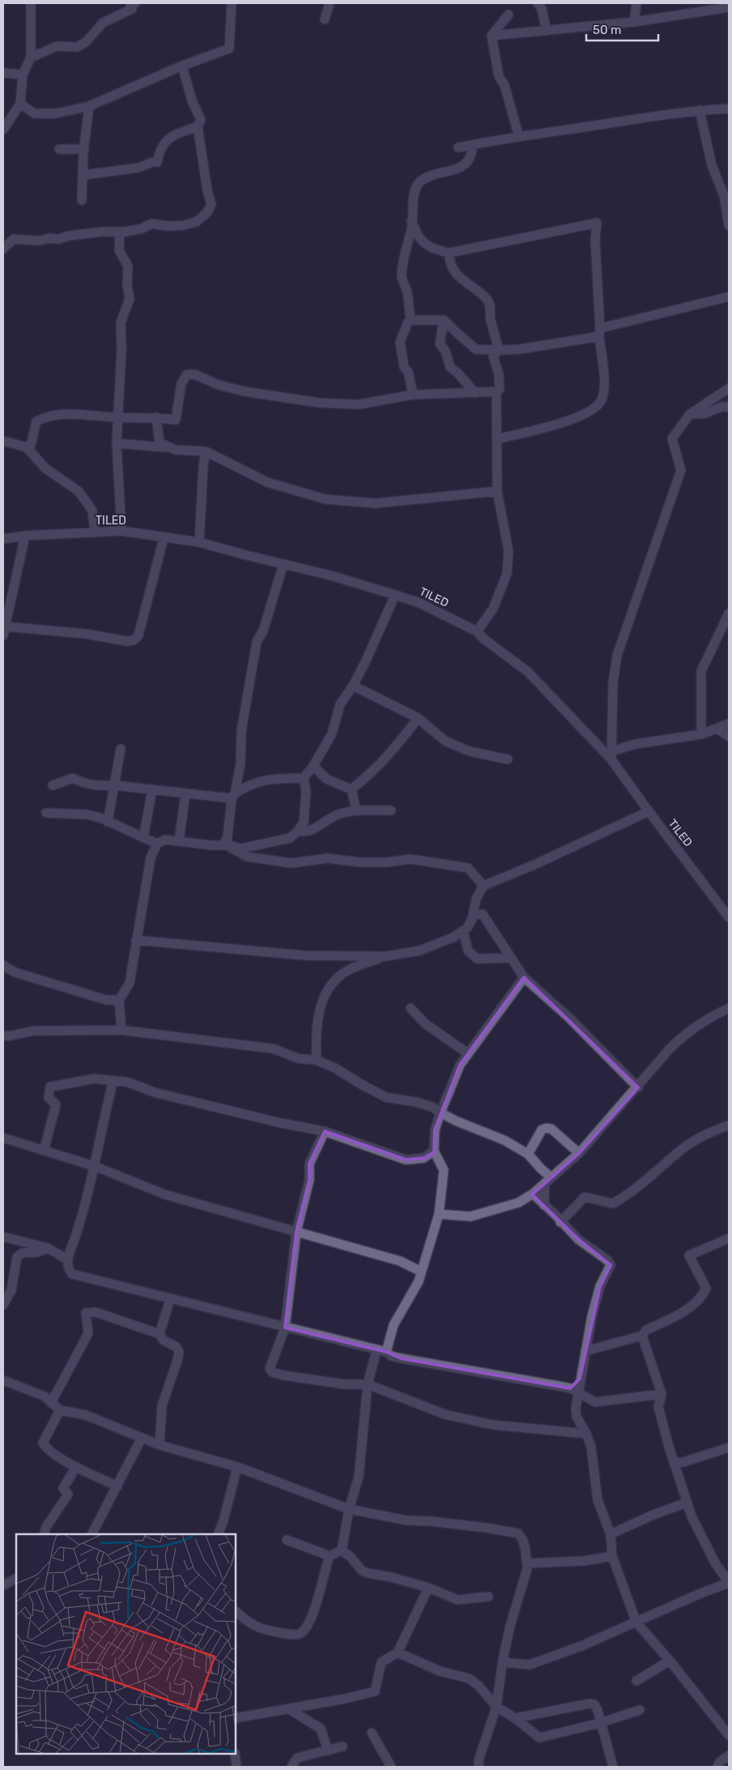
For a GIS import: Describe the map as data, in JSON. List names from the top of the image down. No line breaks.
{"streets":{"street":["TILED"]},"scale_bar":"50 m"}
